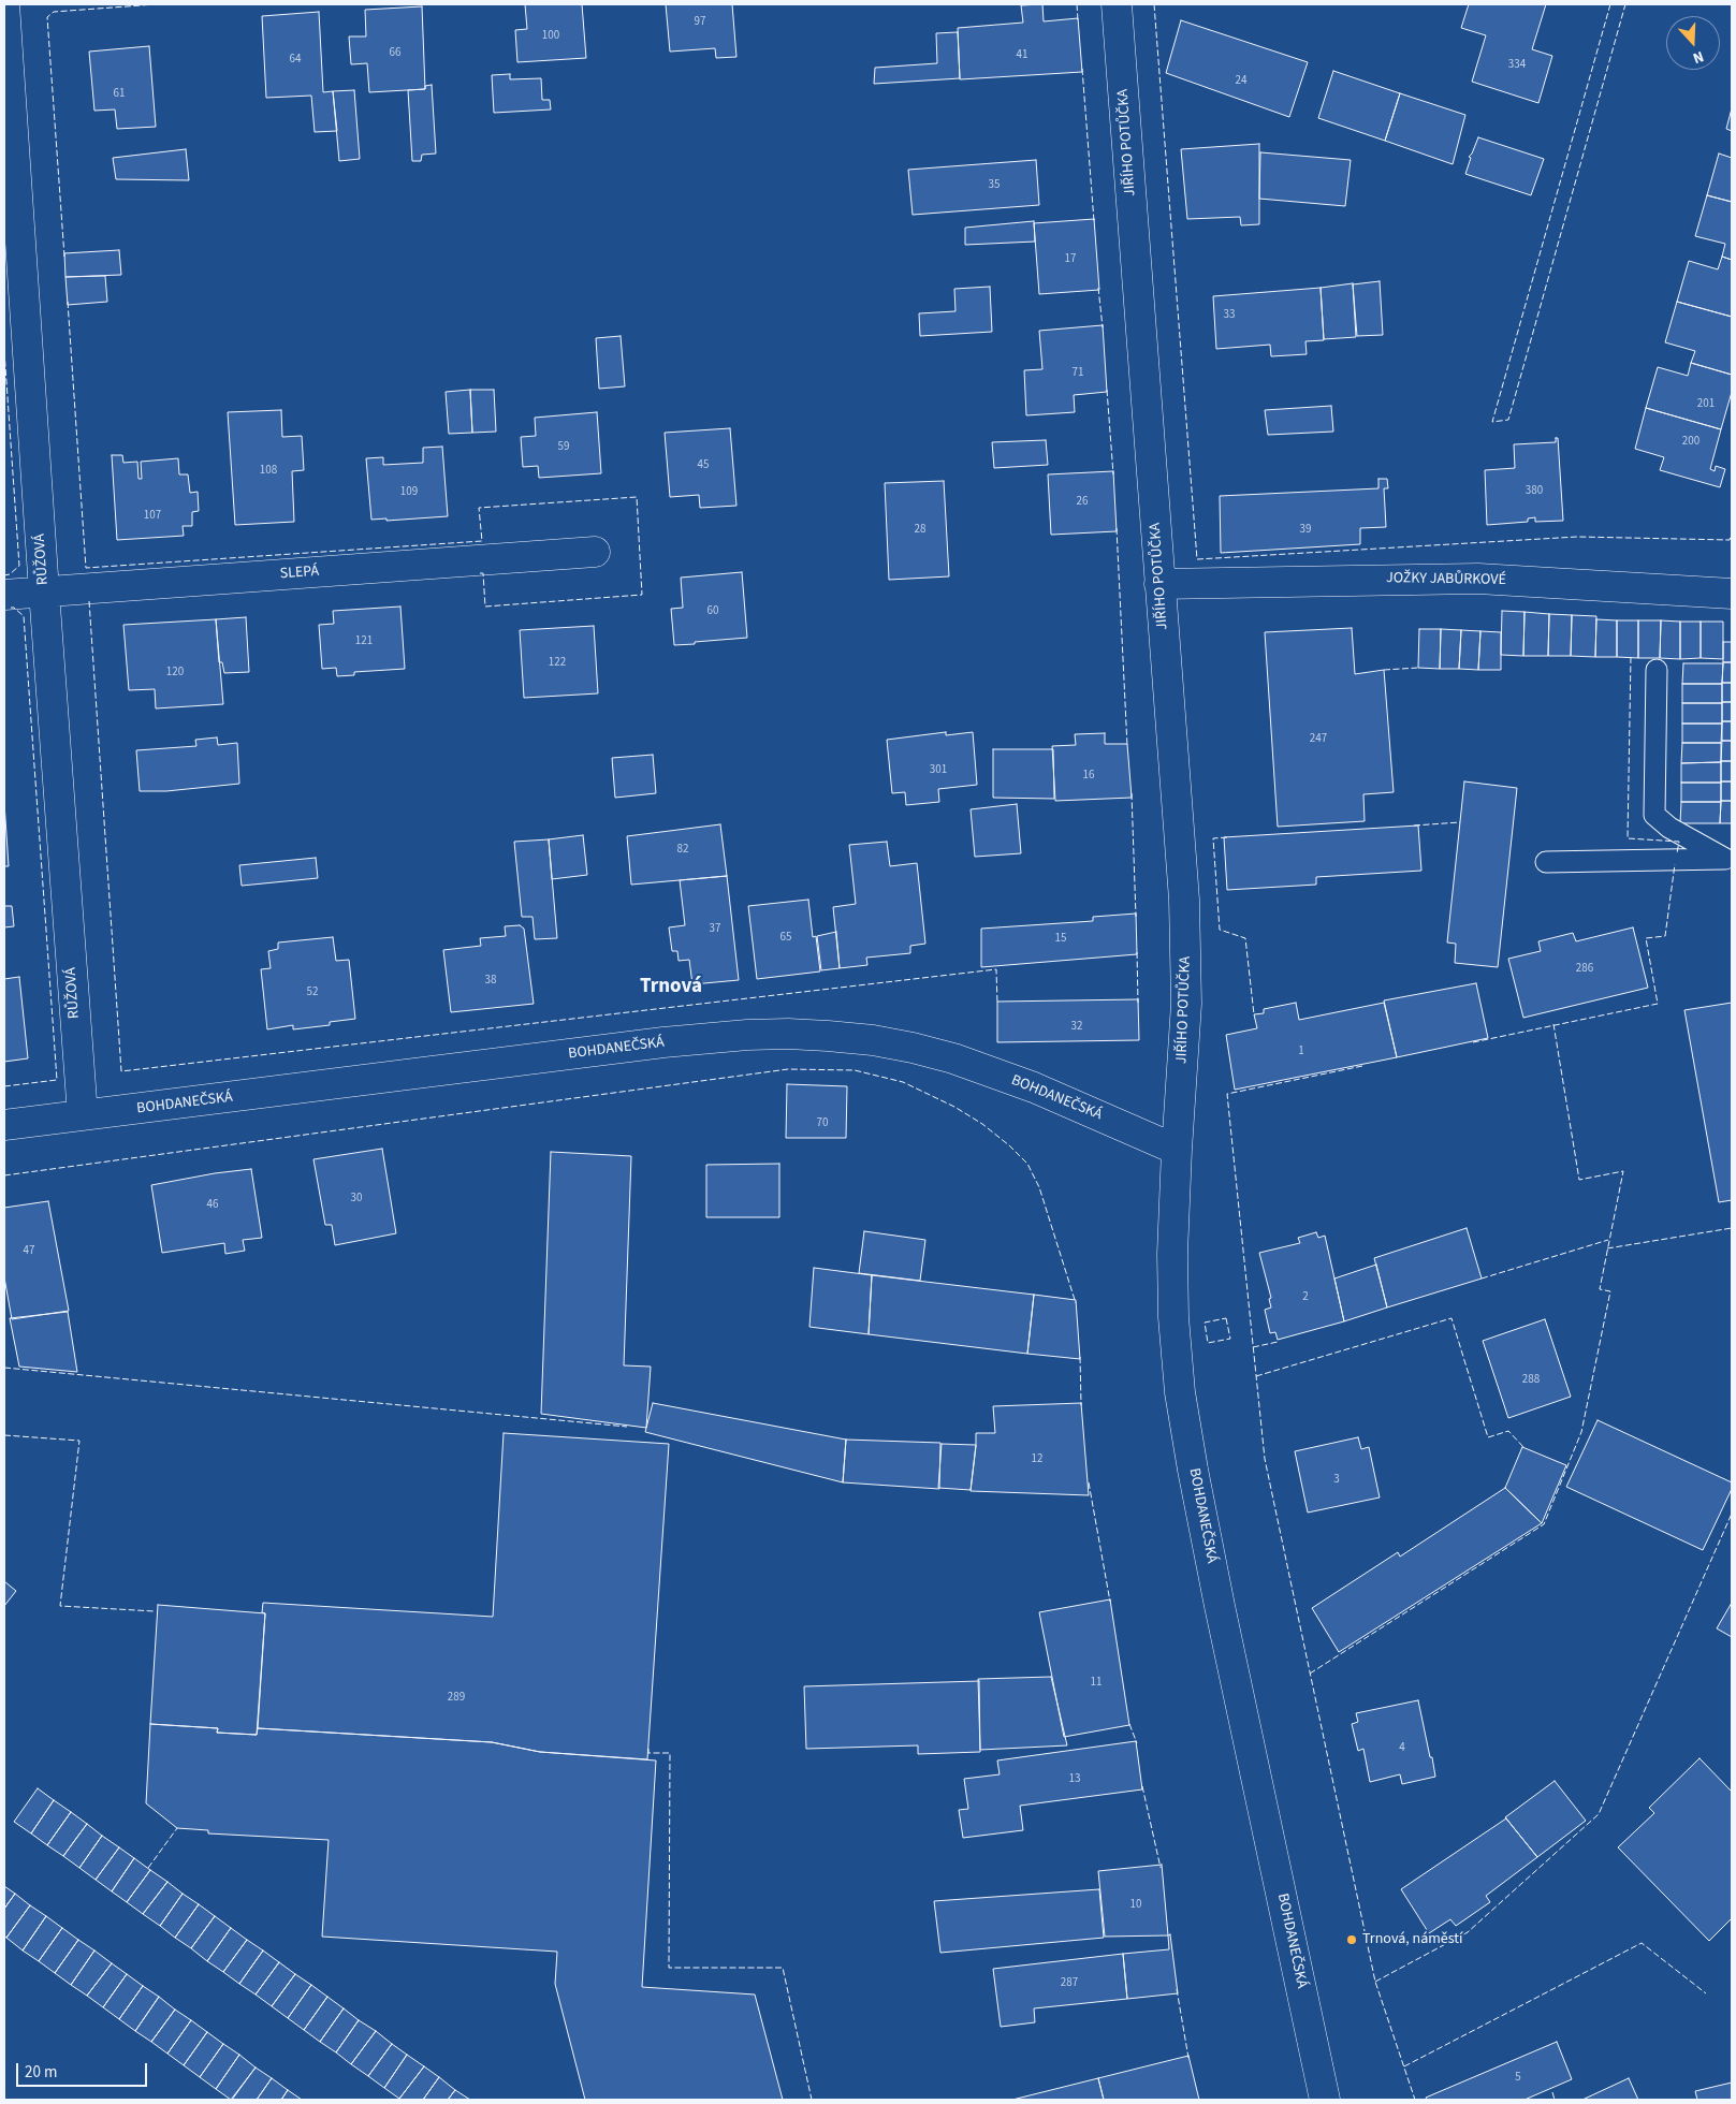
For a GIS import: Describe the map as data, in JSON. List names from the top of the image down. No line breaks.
{"streets":{"street":["JIŘÍHO POTŮČKA","RŮŽOVÁ","SLEPÁ","JOŽKY JABŮRKOVÉ","BOHDANEČSKÁ"]},"crossings":[["JIŘÍHO POTŮČKA","JOŽKY JABŮRKOVÉ"],["JIŘÍHO POTŮČKA","BOHDANEČSKÁ"],["RŮŽOVÁ","SLEPÁ"],["RŮŽOVÁ","BOHDANEČSKÁ"]],"districts":["Trnová"],"places":["Trnová, náměstí"],"house_numbers":["97","100","66","41","64","334","24","61","35","17","33","71","201","200","59","45","108","380","109","26","107","28","39","60","121","122","120","247","301","16","82","37","65","15","286","38","52","32","1","70","30","46","47","2","288","12","3","11","289","4","13","10","287","5"],"scale_bar":"20 m","north":"bottom"}
